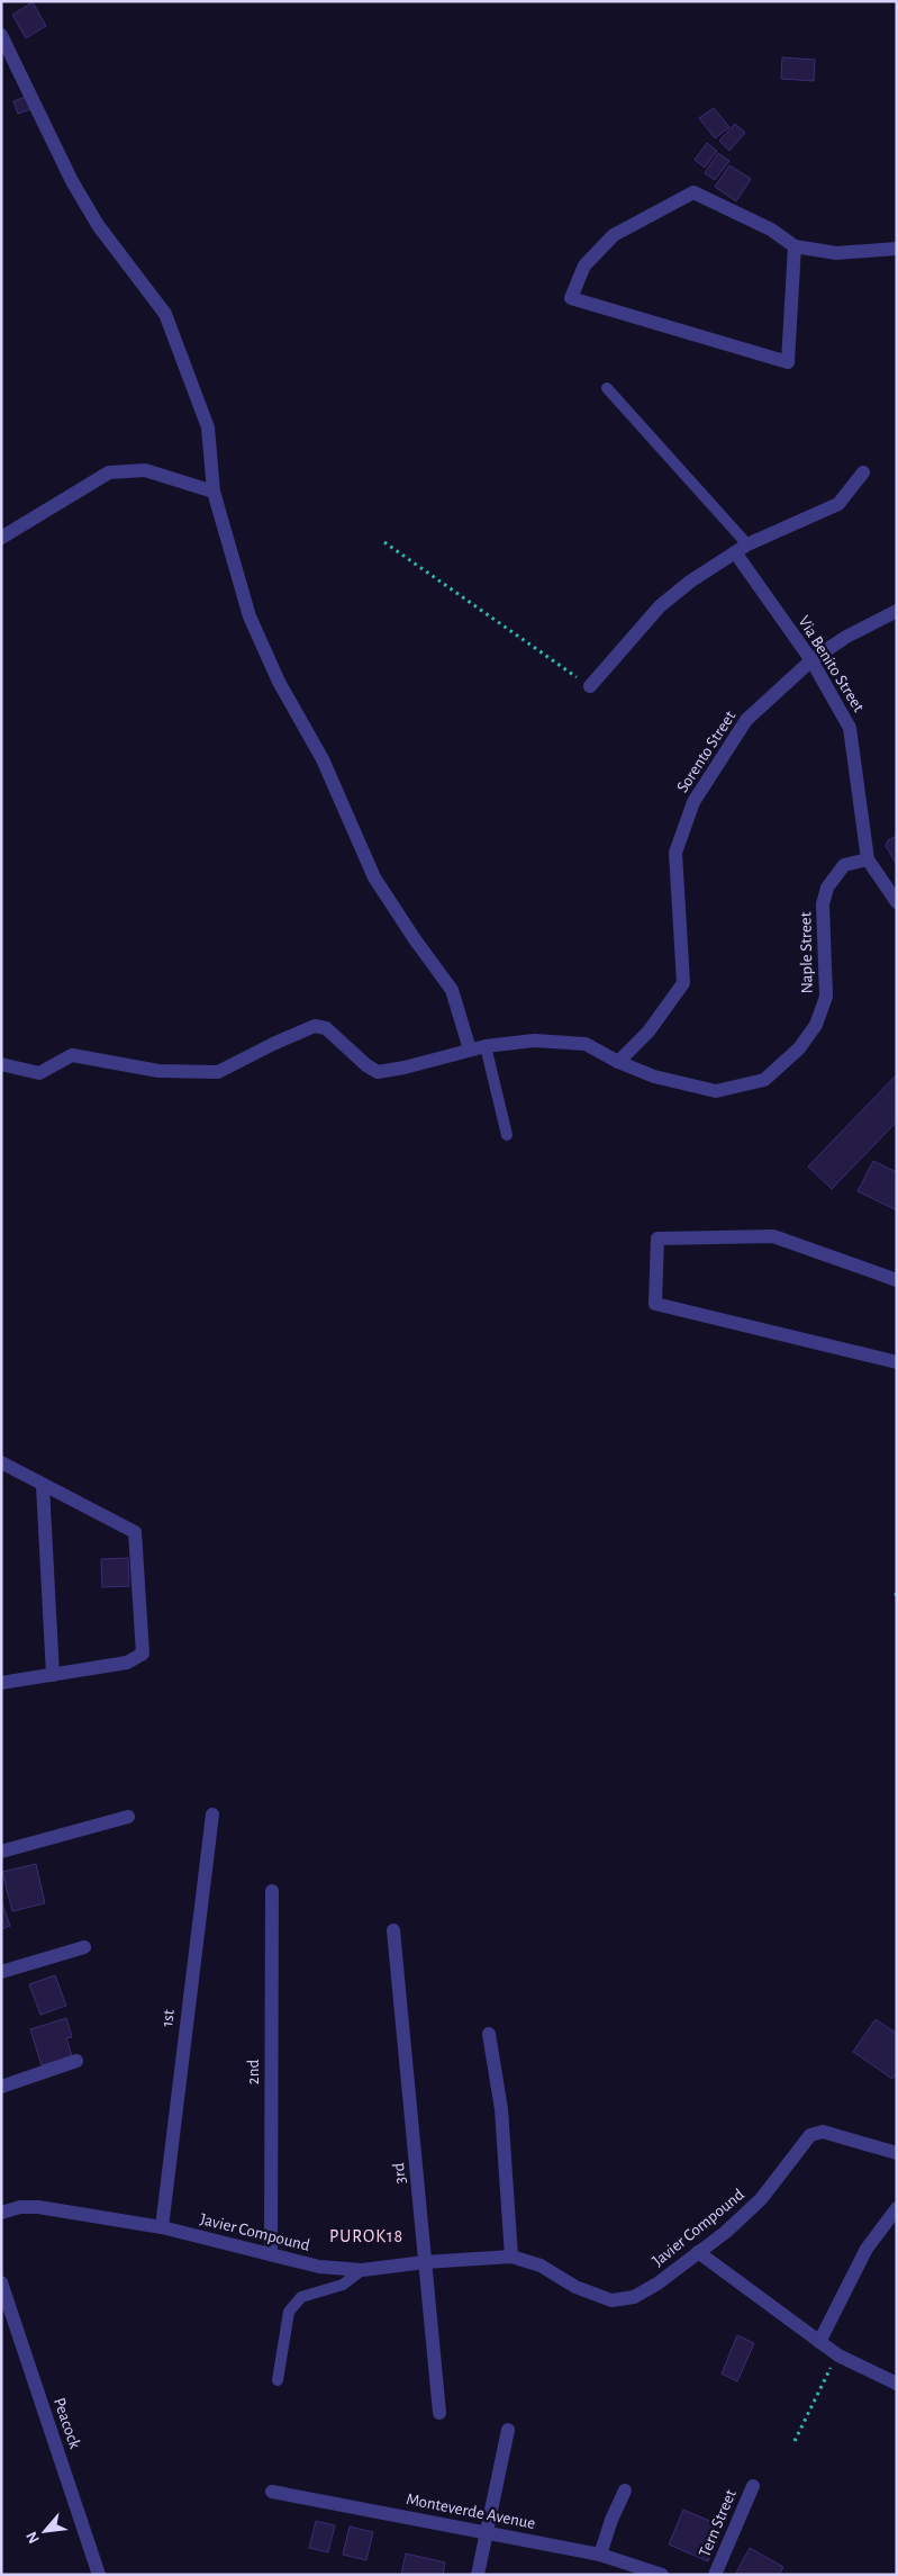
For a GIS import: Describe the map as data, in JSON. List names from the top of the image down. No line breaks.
{"streets":{"street":["Via Benito Street","Sorento Street","Naple Street","1st","2nd","3rd","Javier Compound","Peacock","Monteverde Avenue","Tern Street"]},"crossings":[["Via Benito Street","Sorento Street"],["Via Benito Street","Naple Street"],["Sorento Street","Naple Street"],["1st","Javier Compound"],["2nd","Javier Compound"],["3rd","Javier Compound"]],"districts":["PUROK18"],"north":"bottom left"}
